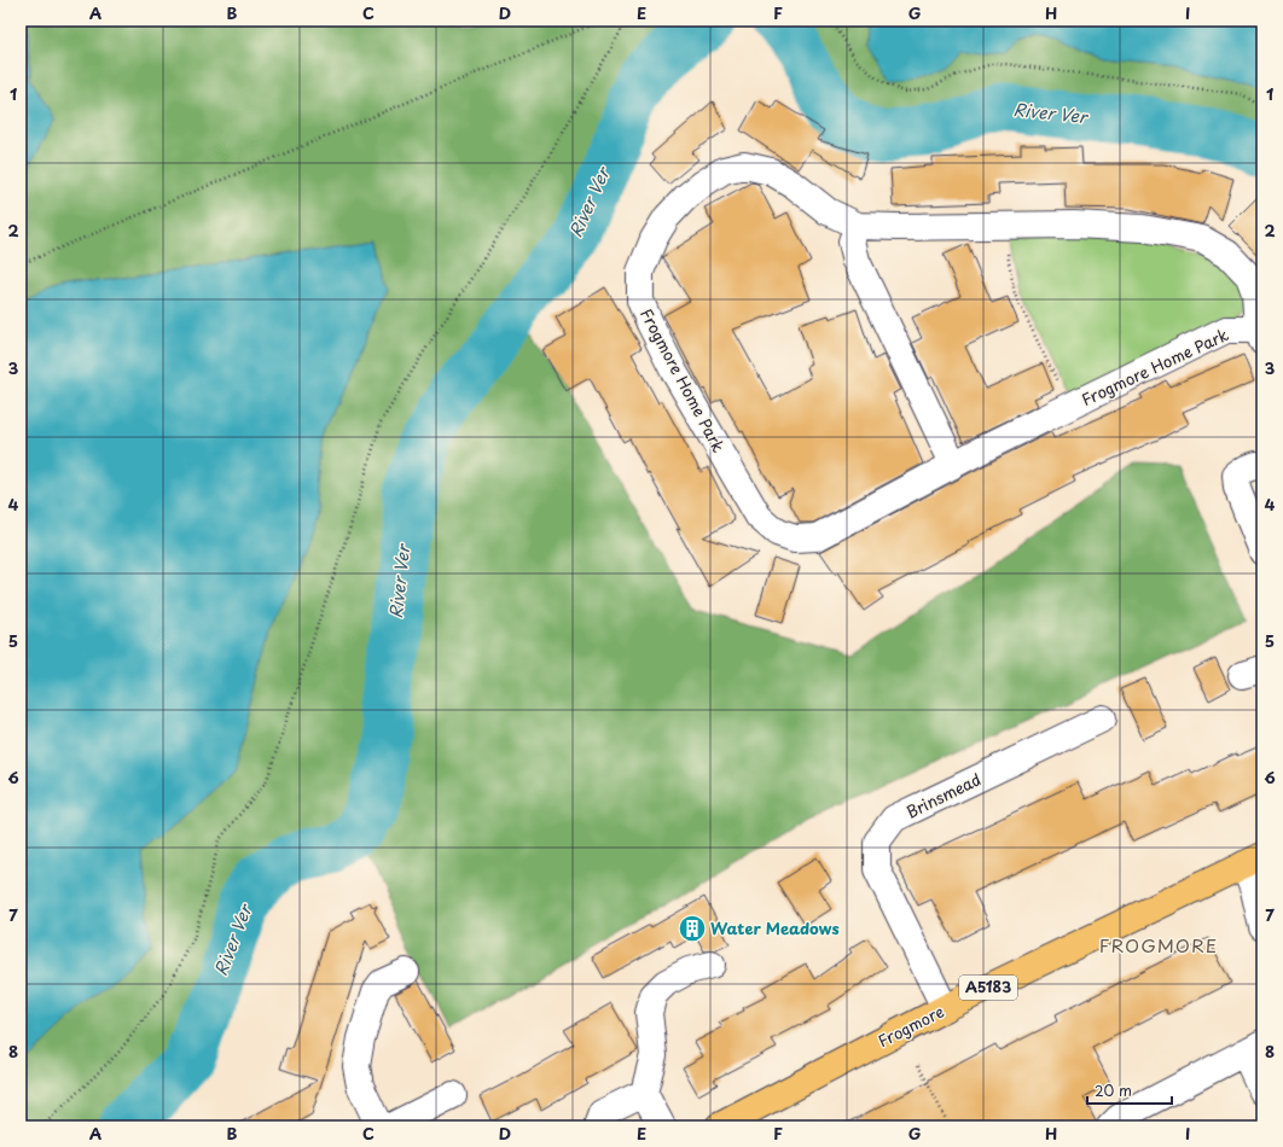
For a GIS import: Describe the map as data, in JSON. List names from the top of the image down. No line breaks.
{"streets":{"main road":["A5183","Frogmore"],"street":["Frogmore Home Park","Brinsmead"]},"crossings":[["Brinsmead","Frogmore"]],"districts":["FROGMORE"],"water":["River Ver"],"places":{"building":["Water Meadows"]},"scale_bar":"20 m","grid":{"columns":["A","B","C","D","E","F","G","H","I"],"rows":["1","2","3","4","5","6","7","8"]}}
